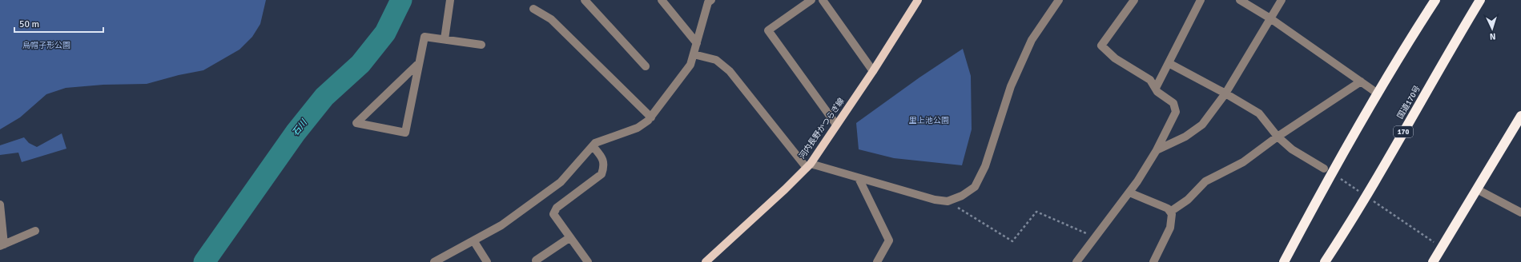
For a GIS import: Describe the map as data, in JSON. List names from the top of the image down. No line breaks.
{"streets":{"highway":["国道170号","170"],"main road":["河内長野かつらぎ線"]},"water":["石川"],"parks":["烏帽子形公園","里上池公園"],"scale_bar":"50 m","north":"bottom"}
